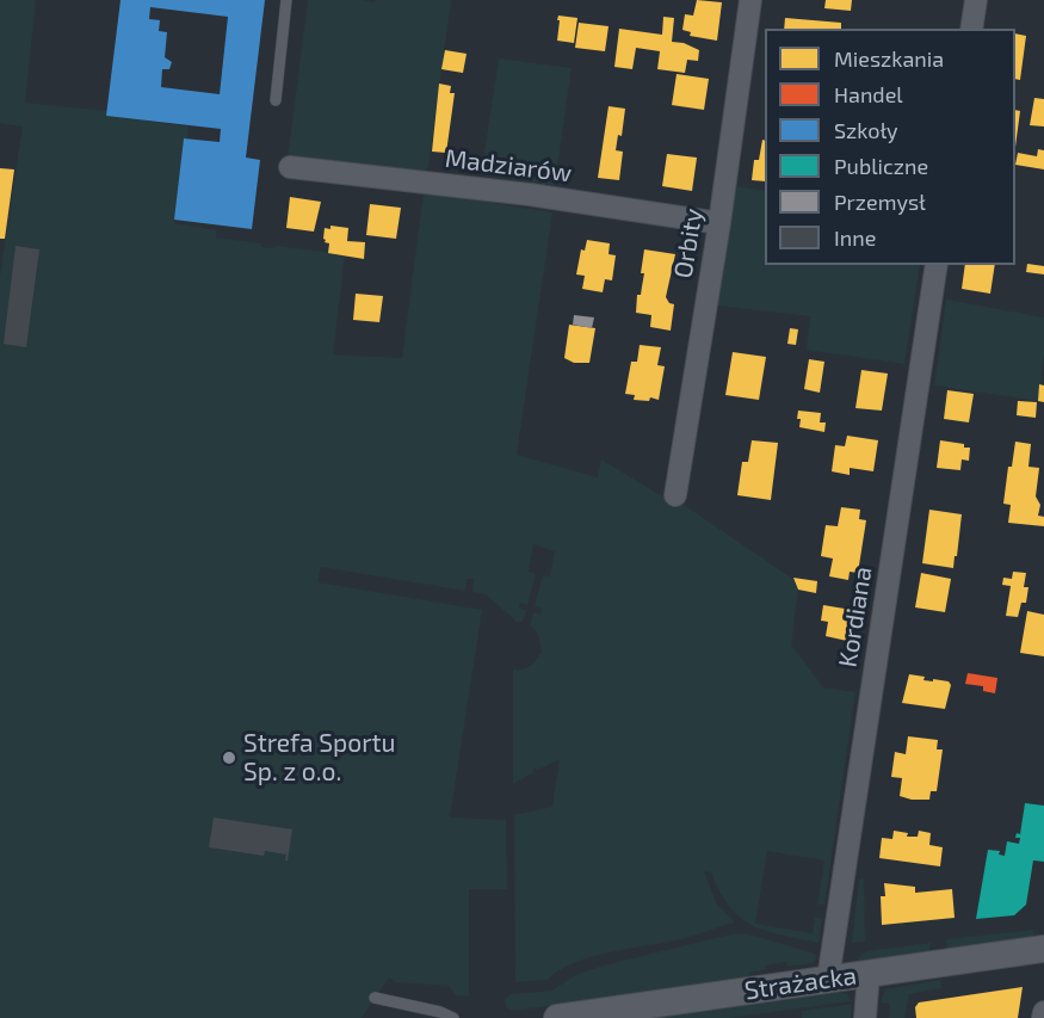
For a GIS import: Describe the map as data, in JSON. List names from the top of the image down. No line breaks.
{"streets":{"street":["Madziarów","Orbity","Kordiana","Strażacka"]},"crossings":[["Madziarów","Orbity"],["Kordiana","Strażacka"]],"places":["Strefa Sportu Sp. z o.o."],"legend":["Mieszkania","Handel","Szkoły","Publiczne","Przemysł","Inne"]}
